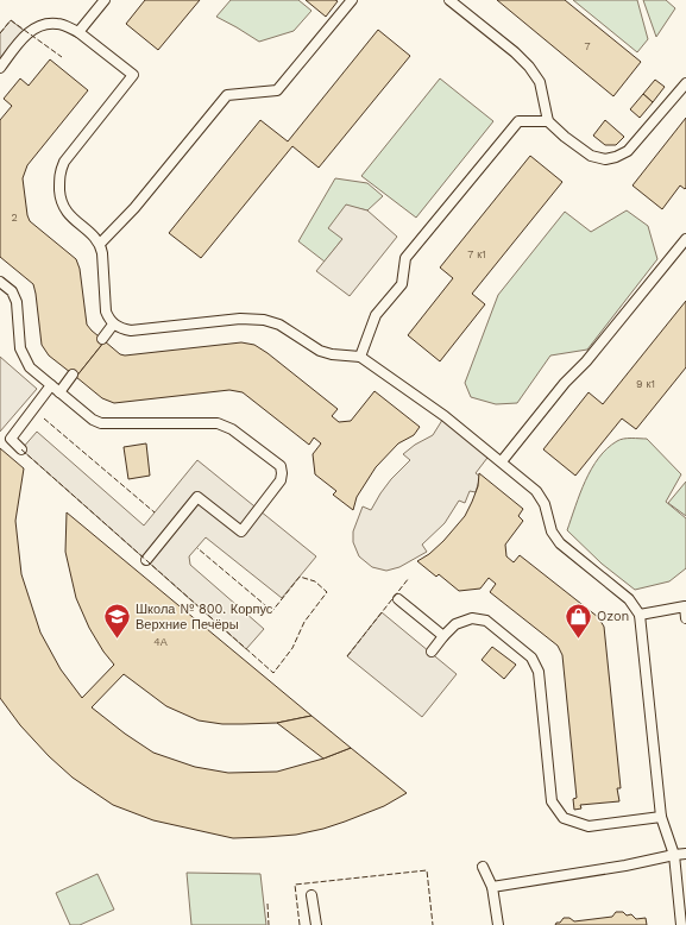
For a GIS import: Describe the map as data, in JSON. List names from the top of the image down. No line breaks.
{"places":{"school or university":["Школа № 800. Корпус Верхние Печёры"],"shop":["Ozon"]},"house_numbers":["7","2","7 к1","9 к1","4А"]}
